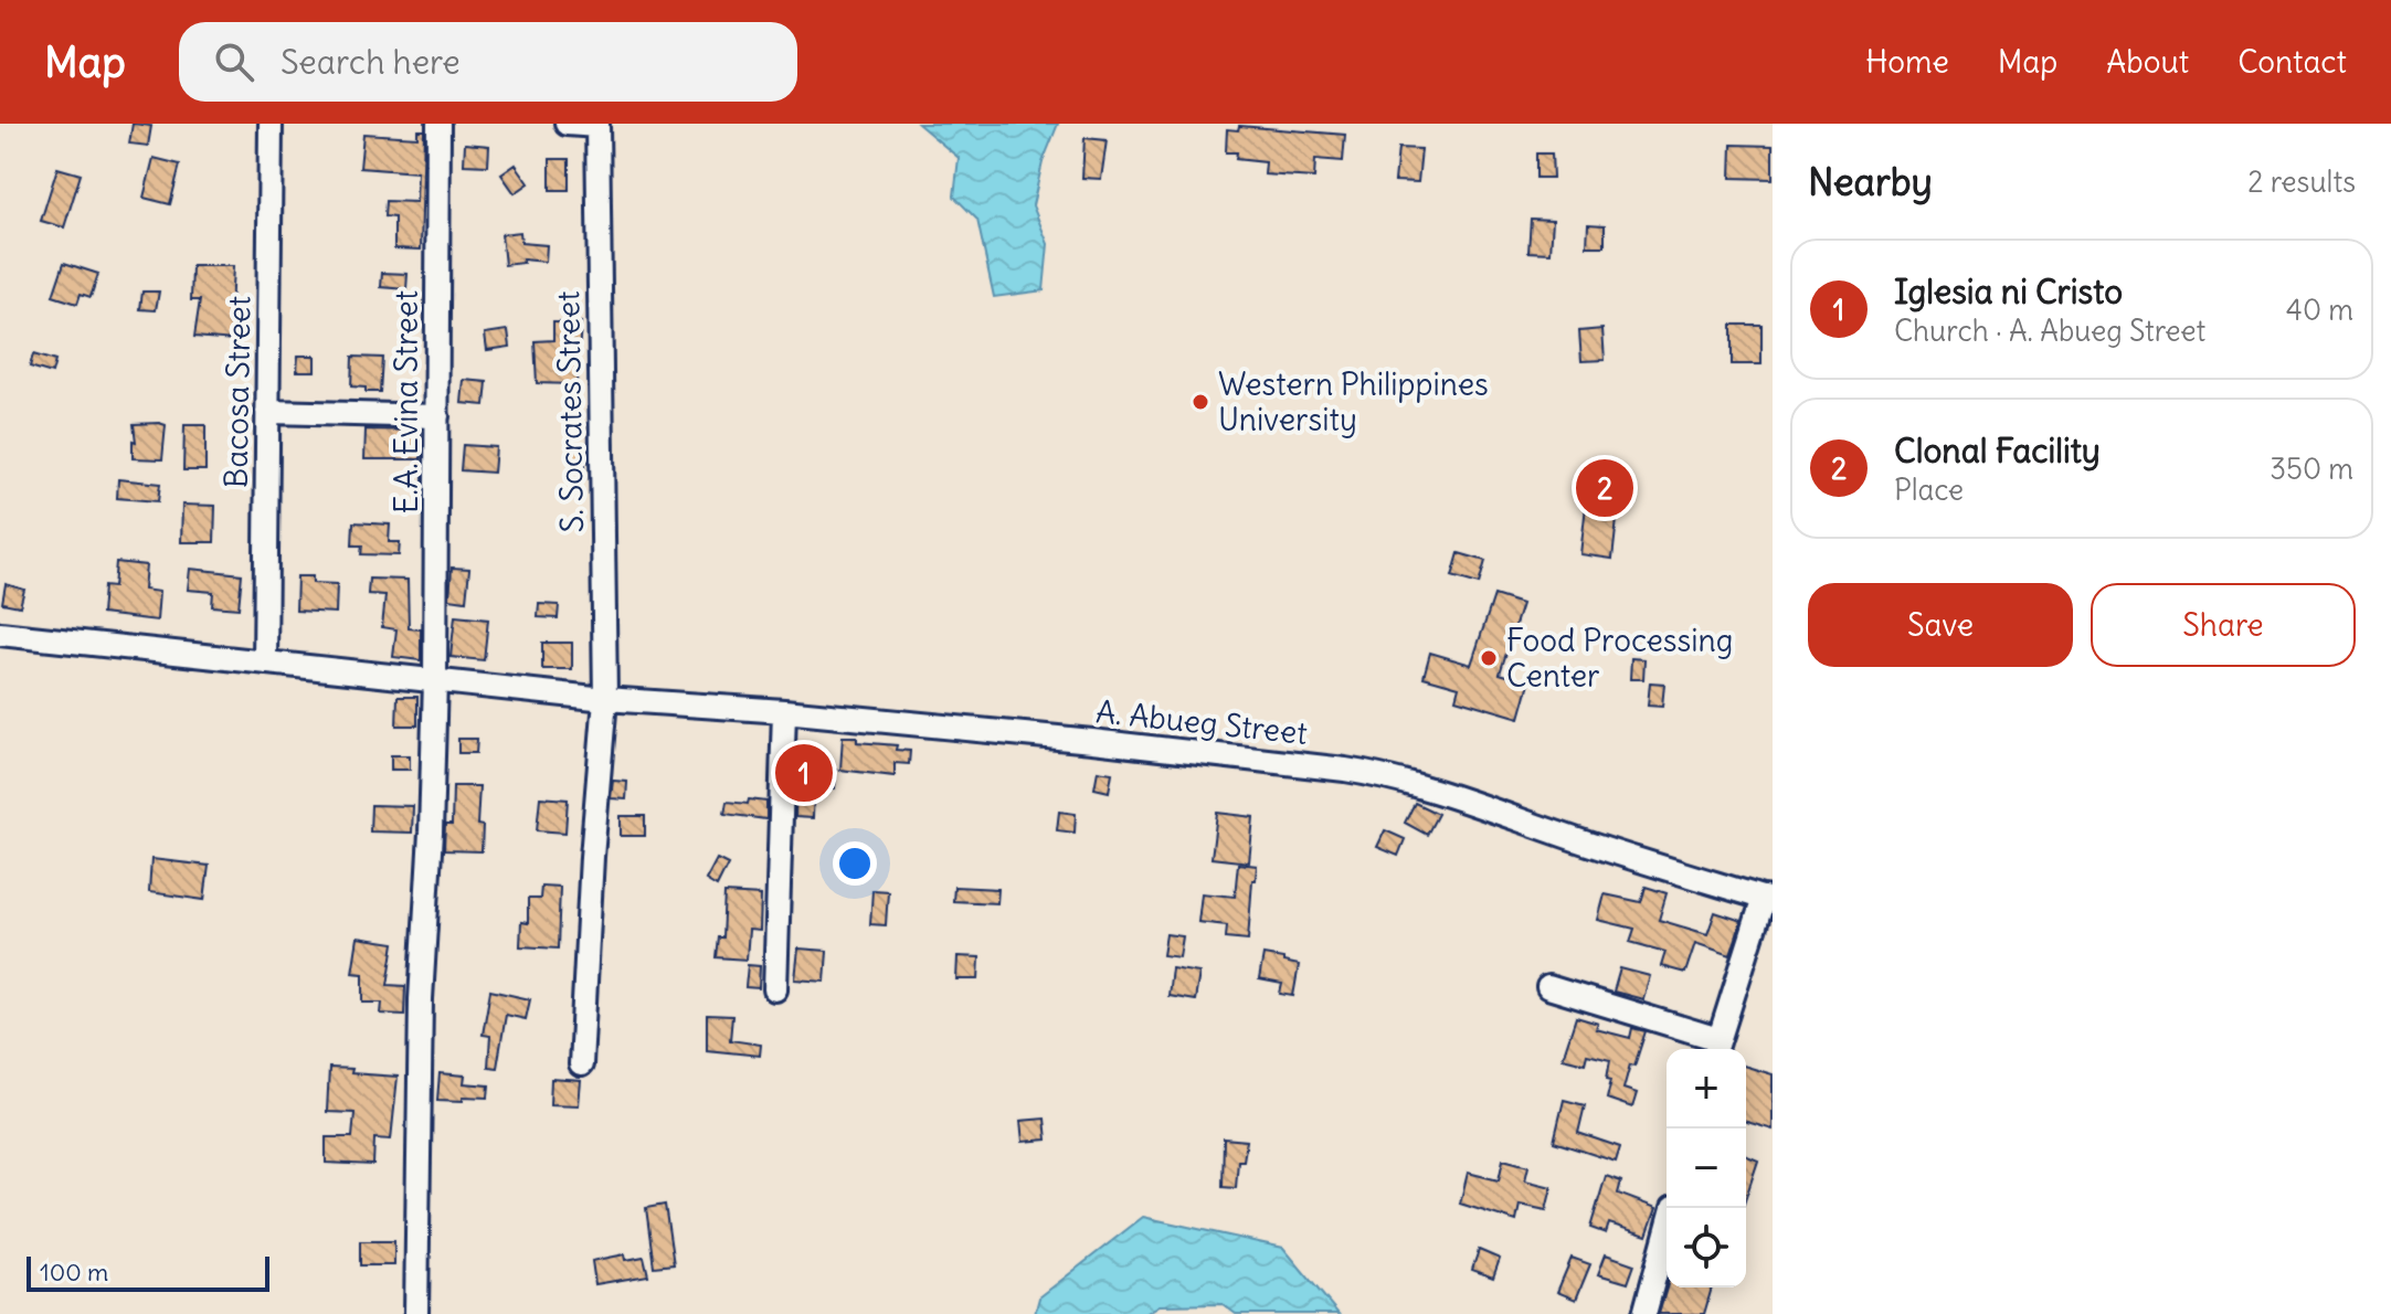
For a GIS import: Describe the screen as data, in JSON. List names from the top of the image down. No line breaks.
{"streets":{"street":["Bacosa Street","E.A. Evina Street","S. Socrates Street","A. Abueg Street"]},"crossings":[["Bacosa Street","A. Abueg Street"],["E.A. Evina Street","A. Abueg Street"],["S. Socrates Street","A. Abueg Street"]],"places":["Western Philippines University","Food Processing Center"],"scale_bar":"100 m","page":{"header":"Map","search":"Search here","nav":["Home","Map","About","Contact"],"heading":["Nearby","2 results"],"list":[{"mark":"1","name":"Iglesia ni Cristo","note":"Church · A. Abueg Street","value":"40 m"},{"mark":"2","name":"Clonal Facility","note":"Place","value":"350 m"}],"pins":["2","1"],"buttons":["Save","Share"],"map_buttons":["+","−"],"scale":"100 m"}}
